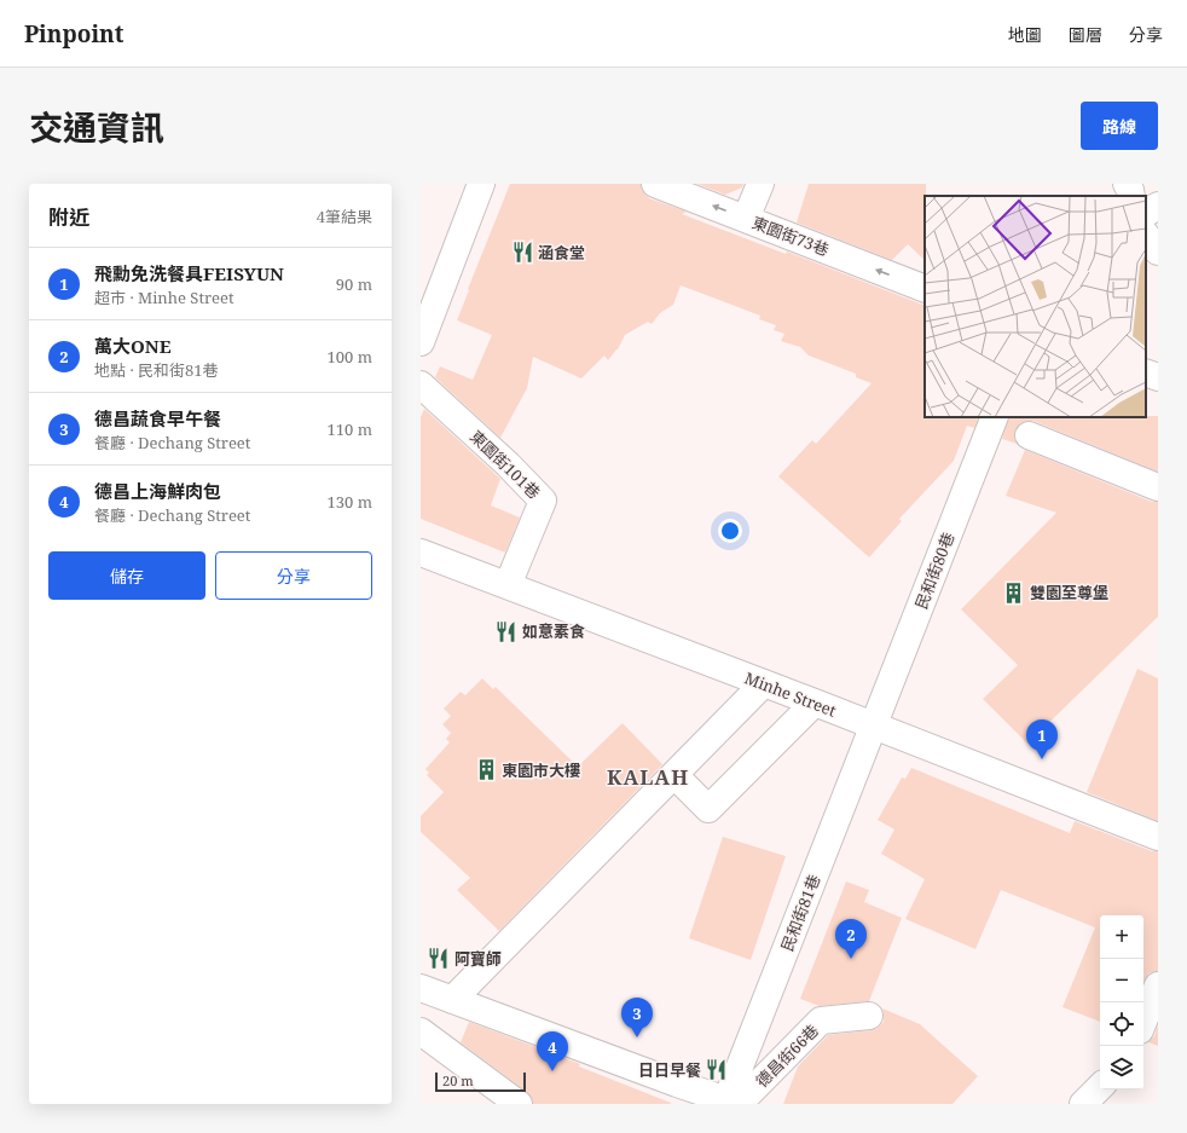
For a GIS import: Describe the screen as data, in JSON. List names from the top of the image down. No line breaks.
{"streets":{"street":["東園街73巷","東園街101巷","民和街80巷","Minhe Street","民和街81巷","德昌街66巷"]},"crossings":[["東園街101巷","Minhe Street"],["民和街80巷","Minhe Street"],["民和街80巷","民和街81巷"],["Minhe Street","民和街81巷"],["民和街81巷","德昌街66巷"]],"one_way":["東園街73巷"],"districts":["KALAH"],"places":{"restaurant":["涵食堂","如意素食","阿寶師","日日早餐"],"building":["雙園至尊堡","東園市大樓"]},"scale_bar":"20 m","page":{"header":"Pinpoint","nav":["地圖","圖層","分享"],"title":"交通資訊","buttons":["路線",["儲存","分享"]],"heading":["附近","4筆結果"],"list":[{"mark":"1","name":"飛勳免洗餐具FEISYUN","note":"超市 · Minhe Street","value":"90 m"},{"mark":"2","name":"萬大ONE","note":"地點 · 民和街81巷","value":"100 m"},{"mark":"3","name":"德昌蔬食早午餐","note":"餐廳 · Dechang Street","value":"110 m"},{"mark":"4","name":"德昌上海鮮肉包","note":"餐廳 · Dechang Street","value":"130 m"}],"pins":["1","2","3","4"],"map_buttons":["+","−"],"scale":"20 m"}}
